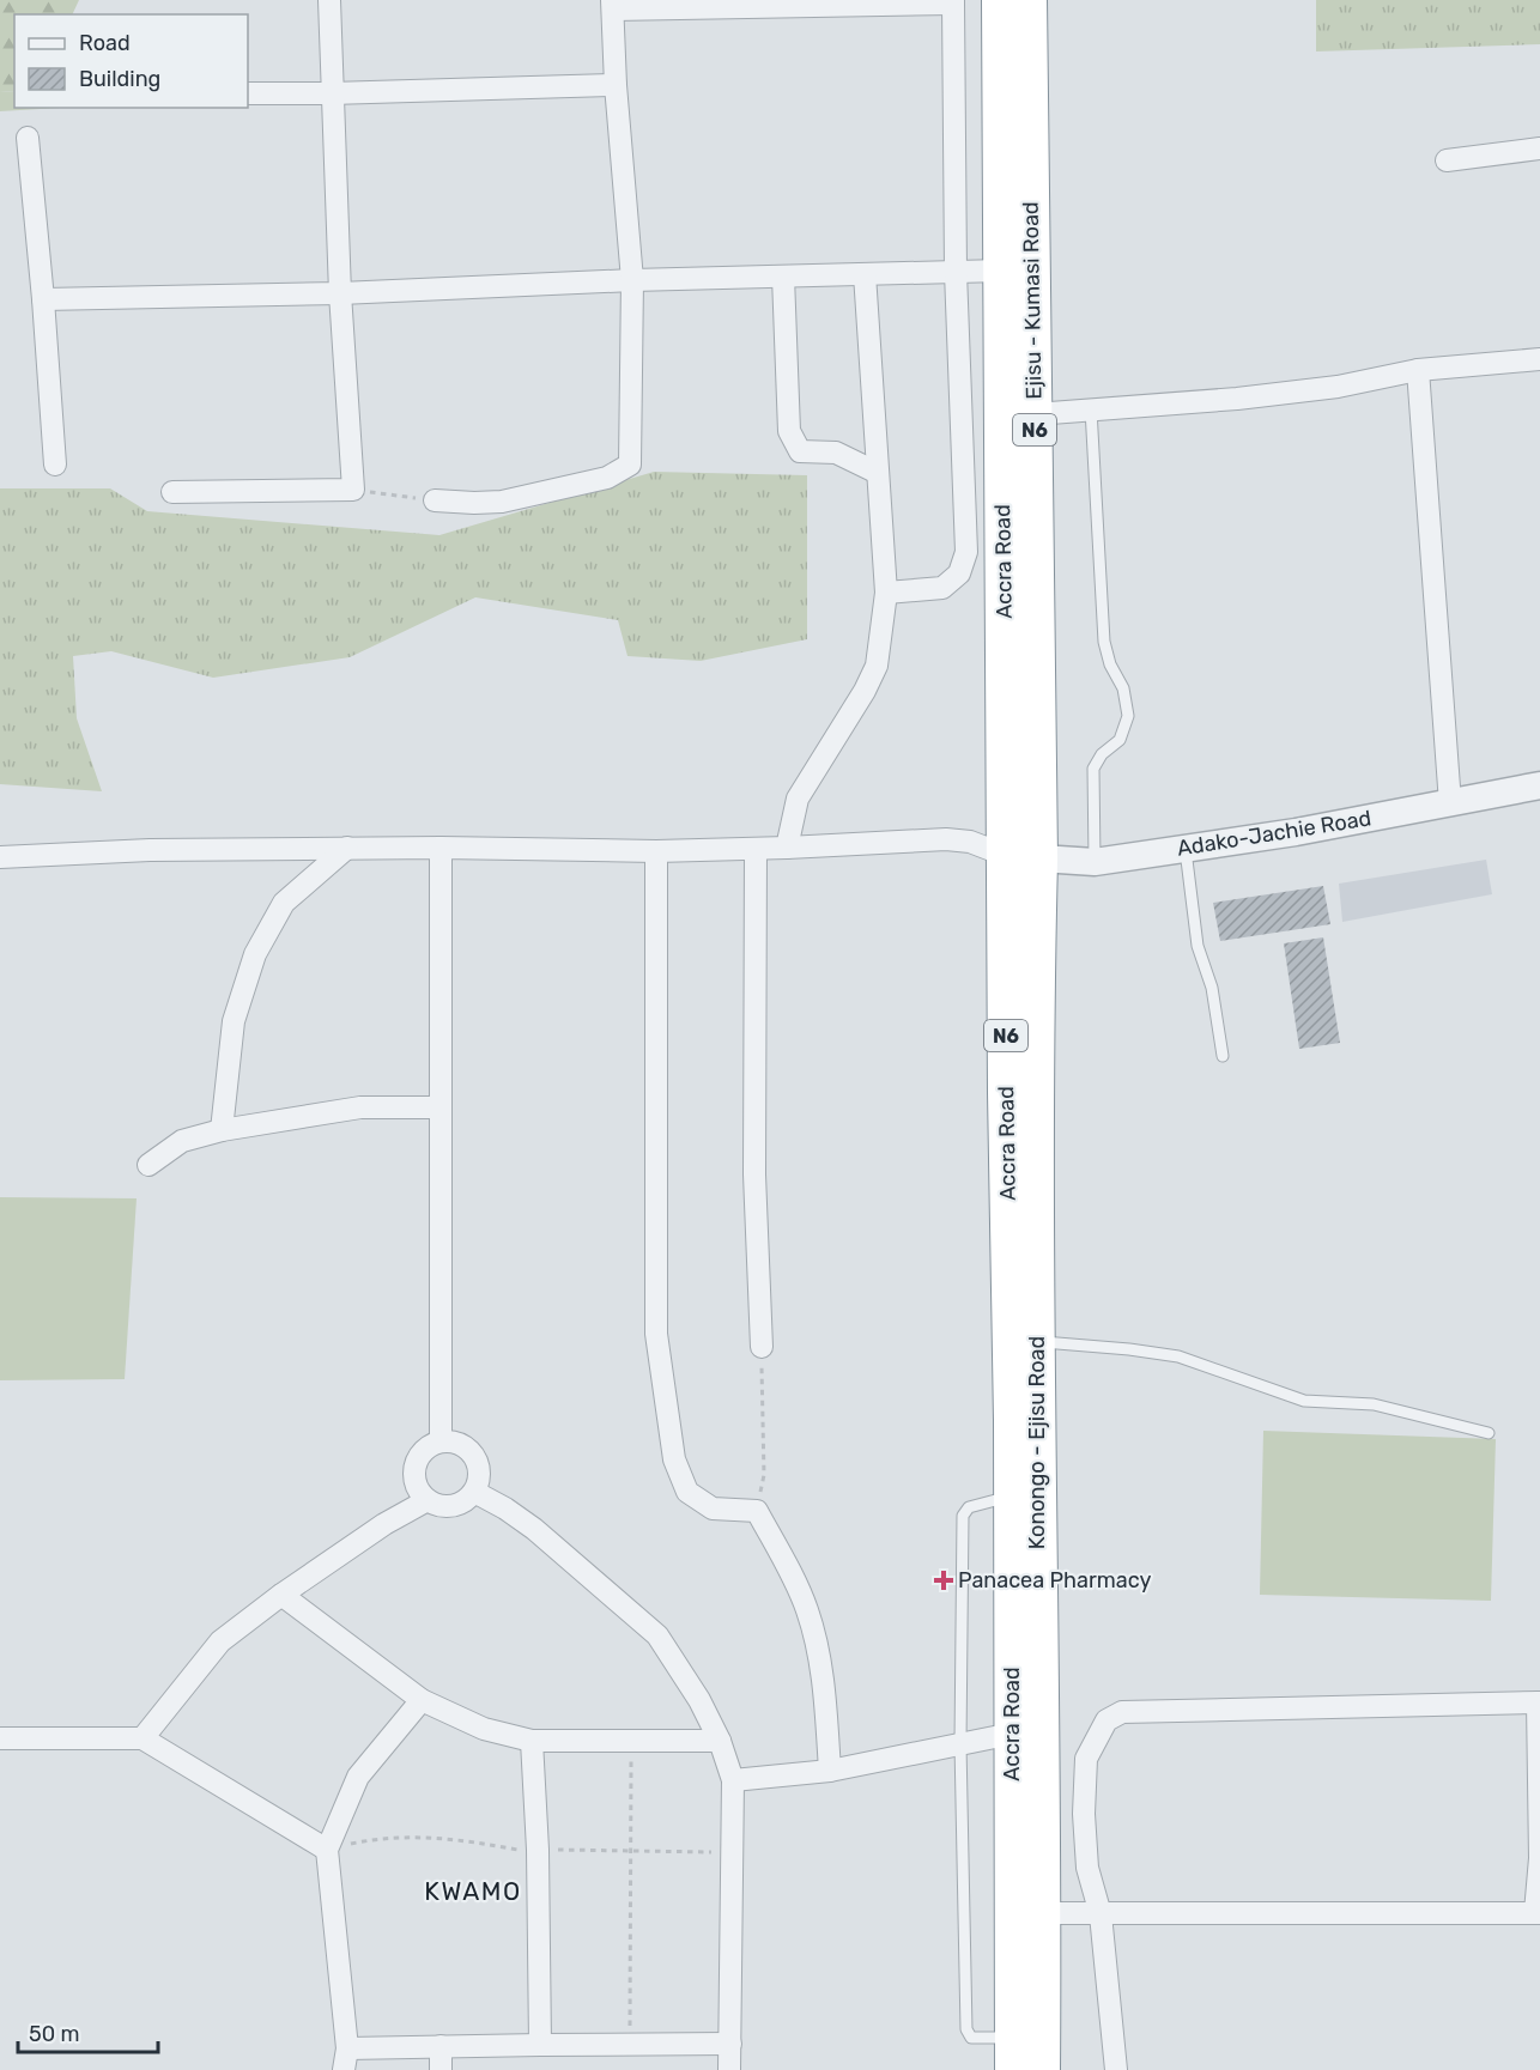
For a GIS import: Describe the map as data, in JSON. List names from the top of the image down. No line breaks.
{"streets":{"highway":["Ejisu - Kumasi Road","N6","Accra Road","Konongo - Ejisu Road"],"street":["Adako-Jachie Road"]},"crossings":[["Ejisu - Kumasi Road","Accra Road"],["Ejisu - Kumasi Road","Adako-Jachie Road"],["Ejisu - Kumasi Road","Konongo - Ejisu Road"],["Accra Road","Adako-Jachie Road"],["Accra Road","Konongo - Ejisu Road"],["Adako-Jachie Road","Konongo - Ejisu Road"]],"districts":["KWAMO"],"places":{"health":["Panacea Pharmacy"]},"legend":["Road","Building"],"scale_bar":"50 m"}
